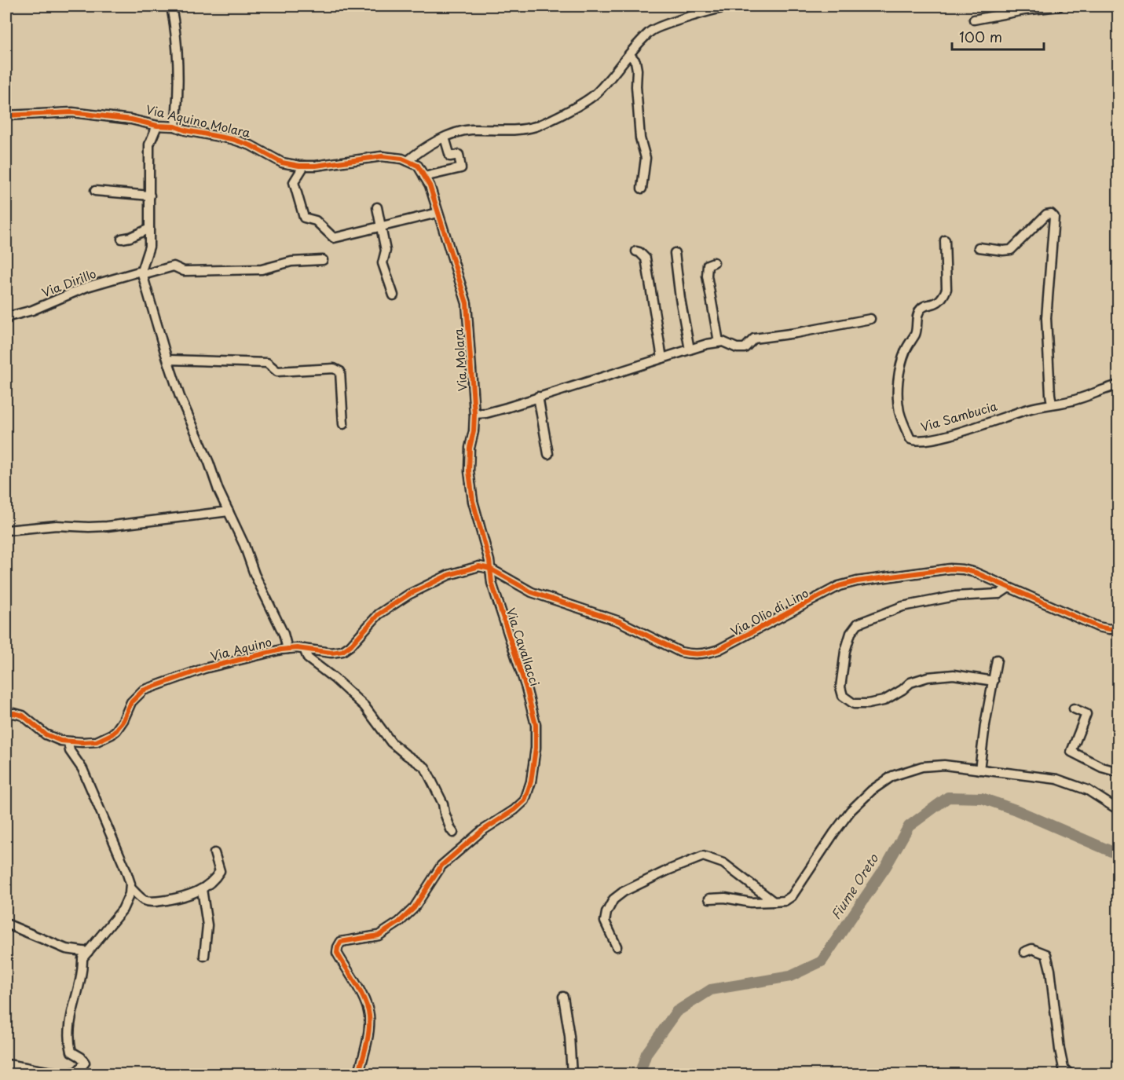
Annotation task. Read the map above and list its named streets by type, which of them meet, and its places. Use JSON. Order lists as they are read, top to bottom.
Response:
{
  "streets": {
    "street": [
      "Via Aquino Molara",
      "Via Dirillo",
      "Via Molara",
      "Via Sambucia",
      "Via Olio di Lino",
      "Via Cavallacci",
      "Via Aquino"
    ]
  },
  "crossings": [
    ["Via Aquino Molara", "Via Molara"],
    ["Via Molara", "Via Olio di Lino"],
    ["Via Molara", "Via Cavallacci"],
    ["Via Molara", "Via Aquino"],
    ["Via Olio di Lino", "Via Cavallacci"],
    ["Via Olio di Lino", "Via Aquino"],
    ["Via Cavallacci", "Via Aquino"]
  ],
  "water": ["Fiume Oreto"],
  "scale_bar": "100 m"
}
